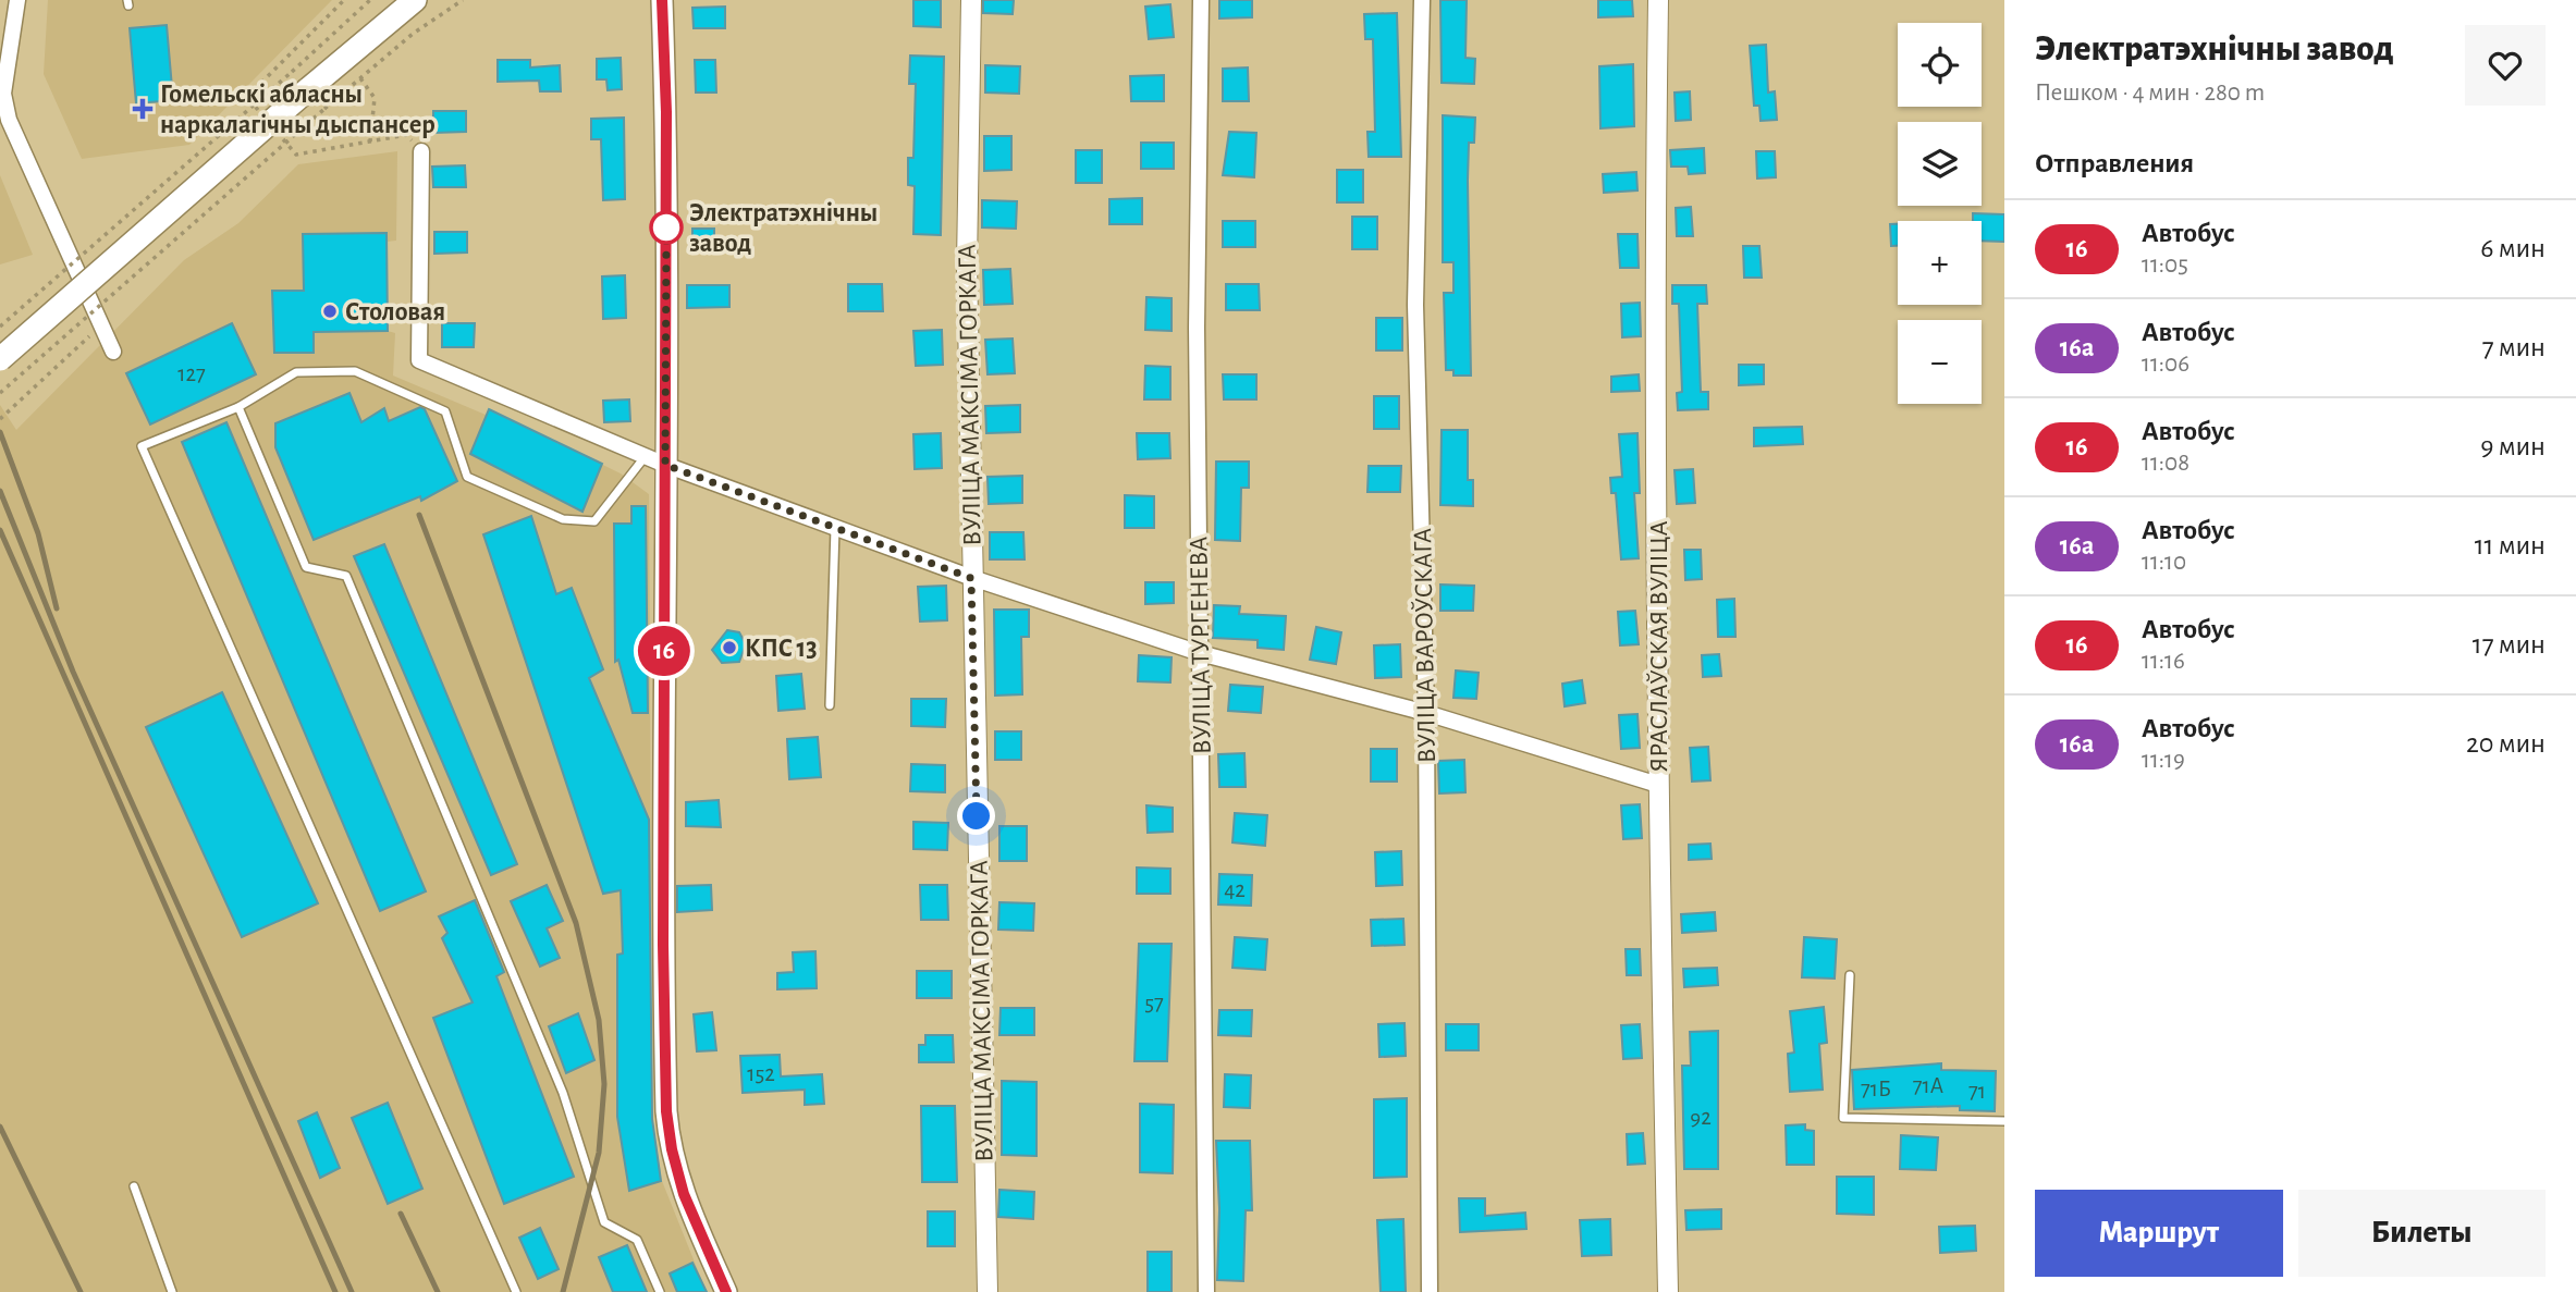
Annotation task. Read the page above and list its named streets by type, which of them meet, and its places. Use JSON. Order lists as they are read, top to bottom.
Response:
{
  "streets": {
    "street": [
      "ВУЛІЦА МАКСІМА ГОРКАГА",
      "ВУЛІЦА ТУРГЕНЕВА",
      "ВУЛІЦА ВАРОЎСКАГА",
      "ЯРАСЛАЎСКАЯ ВУЛІЦА"
    ]
  },
  "places": {
    "health": ["Гомельскі абласны наркалагічны дыспансер"],
    "other": ["Электратэхнічны завод", "Столовая", "КПС 13"]
  },
  "lines": ["bus line 16"],
  "house_numbers": [
    "127",
    "42",
    "57",
    "152",
    "71А",
    "71Б",
    "71",
    "92"
  ],
  "page": {
    "on_map": "16",
    "heading": [
      ["Электратэхнічны завод", "Пешком · 4 мин · 280 m"],
      "Отправления"
    ],
    "map_buttons": ["+", "−"],
    "list": [
      {
        "mark": "16",
        "name": "Автобус",
        "note": "11:05",
        "value": "6 мин"
      },
      {
        "mark": "16а",
        "name": "Автобус",
        "note": "11:06",
        "value": "7 мин"
      },
      {
        "mark": "16",
        "name": "Автобус",
        "note": "11:08",
        "value": "9 мин"
      },
      {
        "mark": "16а",
        "name": "Автобус",
        "note": "11:10",
        "value": "11 мин"
      },
      {
        "mark": "16",
        "name": "Автобус",
        "note": "11:16",
        "value": "17 мин"
      },
      {
        "mark": "16а",
        "name": "Автобус",
        "note": "11:19",
        "value": "20 мин"
      }
    ],
    "buttons": ["Маршрут", "Билеты"]
  }
}
